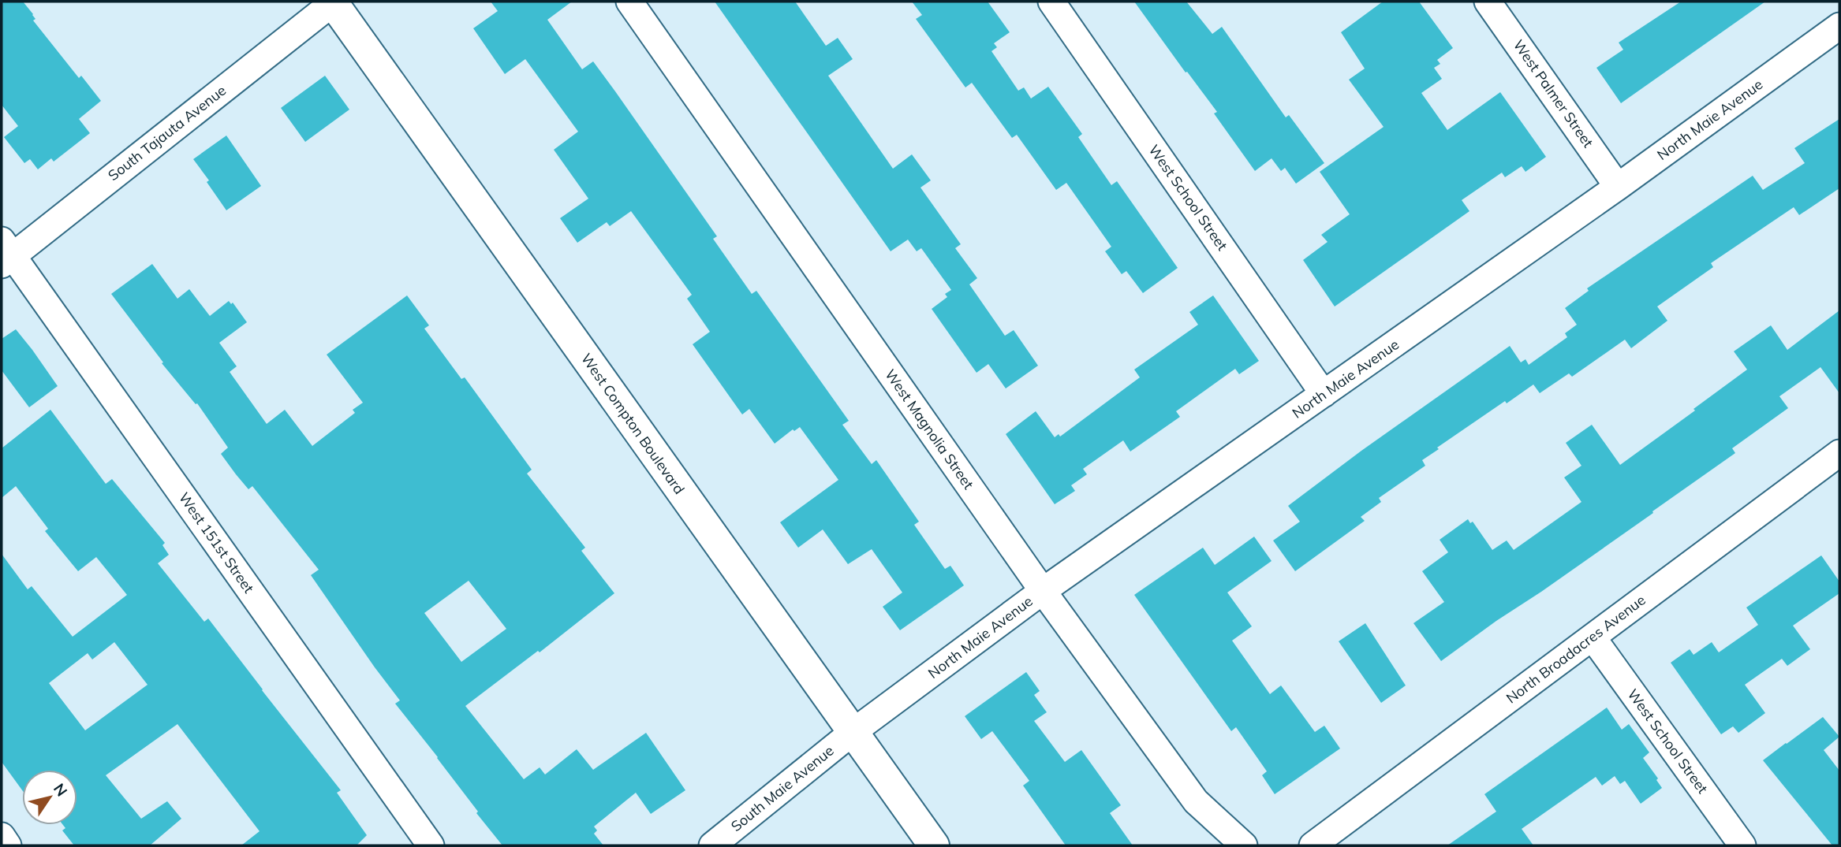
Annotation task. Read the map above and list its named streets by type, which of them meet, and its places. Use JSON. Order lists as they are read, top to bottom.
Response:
{
  "streets": {
    "main road": ["West Compton Boulevard"],
    "street": [
      "West Palmer Street",
      "North Maie Avenue",
      "South Tajauta Avenue",
      "West School Street",
      "West Magnolia Street",
      "West 151st Street",
      "North Broadacres Avenue",
      "South Maie Avenue"
    ]
  },
  "crossings": [
    ["West Palmer Street", "North Maie Avenue"],
    ["North Maie Avenue", "West School Street"],
    ["North Maie Avenue", "West Compton Boulevard"],
    ["North Maie Avenue", "West Magnolia Street"],
    ["North Maie Avenue", "South Maie Avenue"],
    ["South Tajauta Avenue", "West Compton Boulevard"],
    ["South Tajauta Avenue", "West 151st Street"],
    ["West School Street", "North Broadacres Avenue"],
    ["West Compton Boulevard", "South Maie Avenue"]
  ],
  "north": "top right"
}
